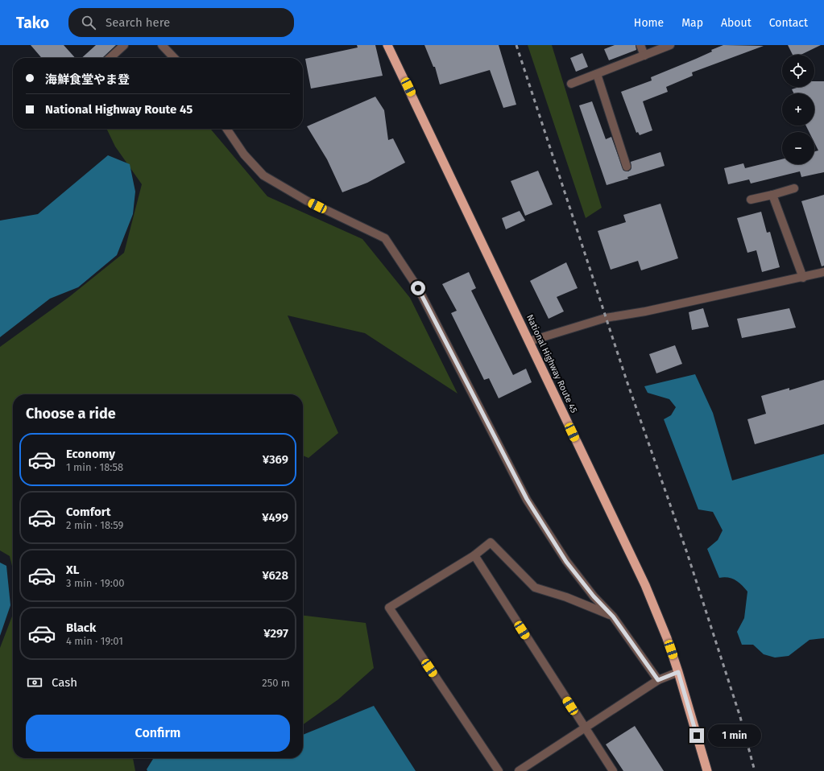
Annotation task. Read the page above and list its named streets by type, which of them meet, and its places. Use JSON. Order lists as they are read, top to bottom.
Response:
{
  "streets": {
    "highway": ["National Highway Route 45"]
  },
  "page": {
    "header": "Tako",
    "search": "Search here",
    "nav": [
      "Home",
      "Map",
      "About",
      "Contact"
    ],
    "map_buttons": ["+", "−"],
    "banner": ["海鮮食堂やま登", "National Highway Route 45"],
    "heading": "Choose a ride",
    "list": [
      {
        "name": "Economy",
        "note": "1 min · 18:58",
        "value": "¥369"
      },
      {
        "name": "Comfort",
        "note": "2 min · 18:59",
        "value": "¥499"
      },
      {
        "name": "XL",
        "note": "3 min · 19:00",
        "value": "¥628"
      },
      {
        "name": "Black",
        "note": "4 min · 19:01",
        "value": "¥297"
      }
    ],
    "pay": ["Cash", "250 m"],
    "buttons": "Confirm",
    "bubble": "1 min"
  }
}
